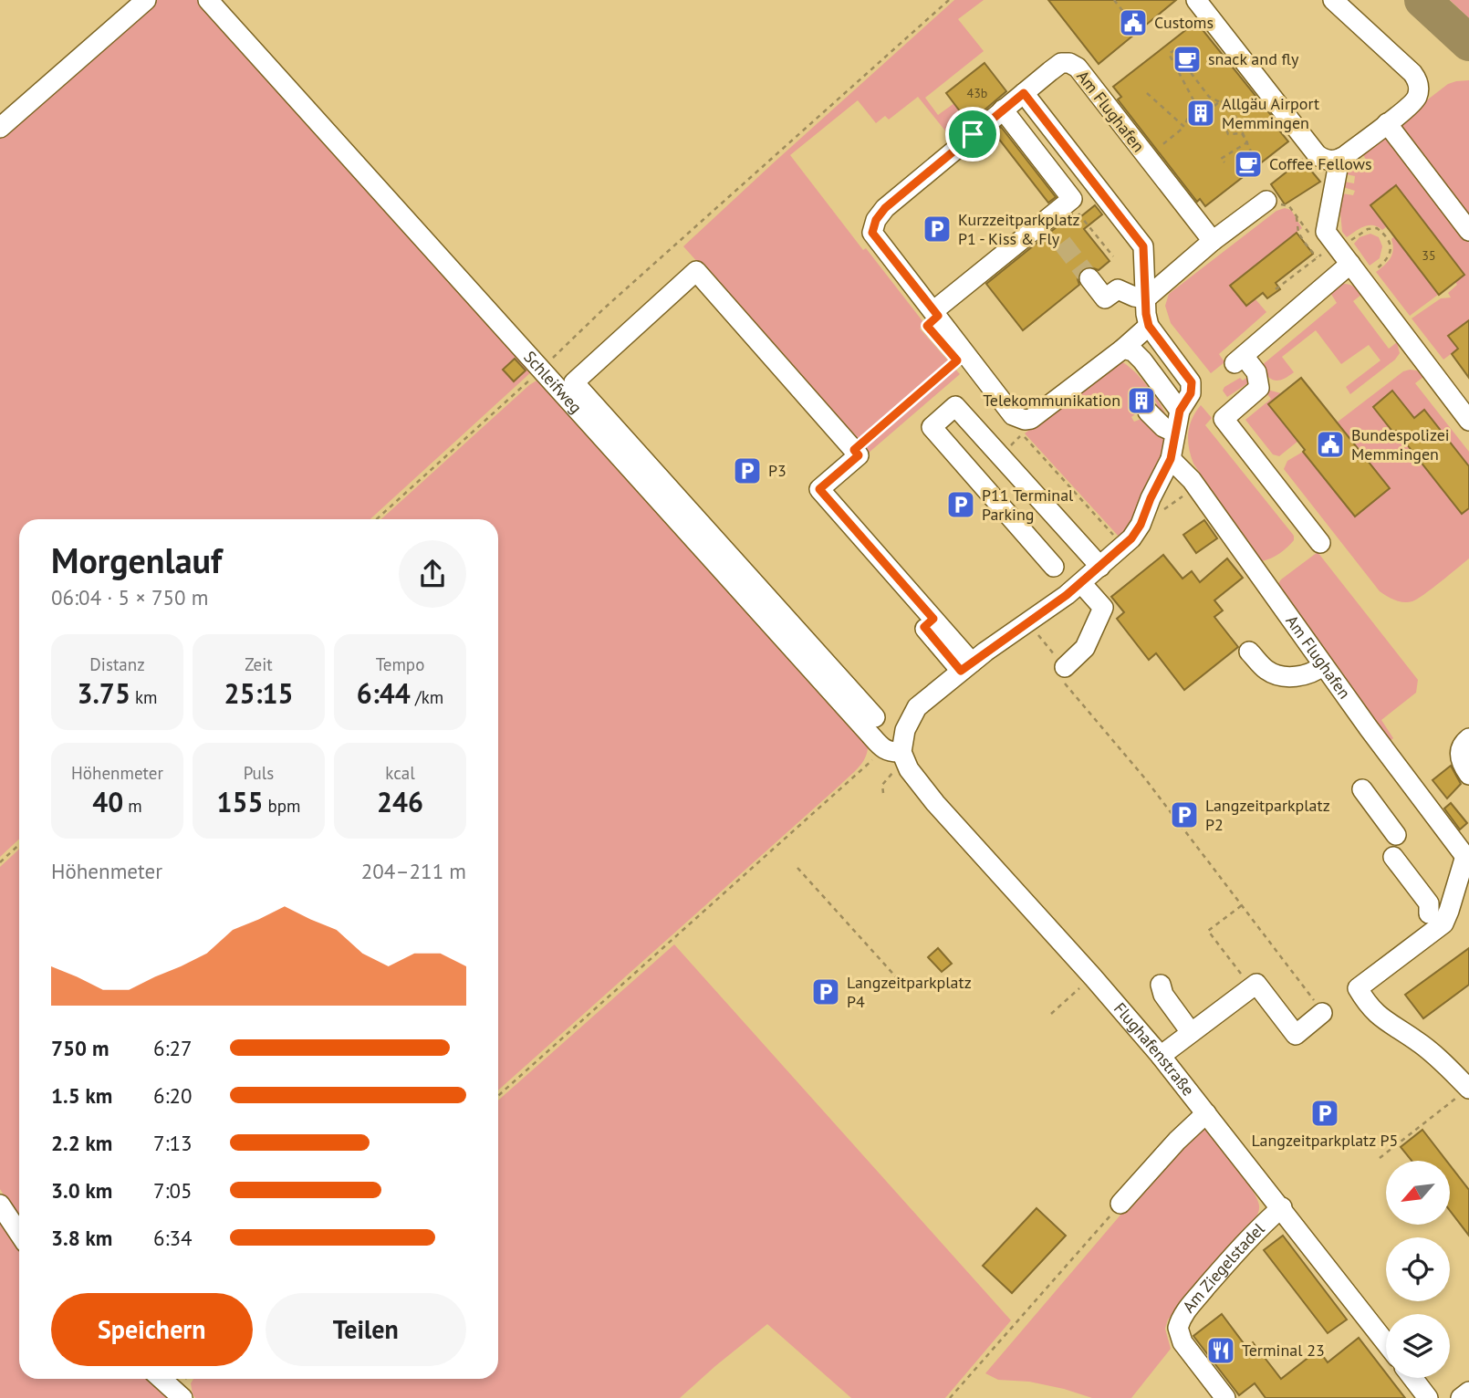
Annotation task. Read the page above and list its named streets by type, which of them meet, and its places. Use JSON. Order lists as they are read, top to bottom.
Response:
{
  "streets": {
    "street": [
      "Am Flughafen",
      "Schleifweg",
      "Flughafenstraße",
      "Am Ziegelstadel"
    ]
  },
  "crossings": [
    ["Schleifweg", "Flughafenstraße"],
    ["Flughafenstraße", "Am Ziegelstadel"]
  ],
  "places": {
    "public building": ["Customs", "Bundespolizei Memmingen"],
    "cafe": ["snack and fly", "Coffee Fellows"],
    "building": ["Allgäu Airport Memmingen", "Telekommunikation"],
    "parking": [
      "Kurzzeitparkplatz P1 - Kiss & Fly",
      "P3",
      "P11 Terminal Parking",
      "Langzeitparkplatz P2",
      "Langzeitparkplatz P4",
      "Langzeitparkplatz P5"
    ],
    "restaurant": ["Terminal 23"]
  },
  "house_numbers": ["43b", "35"],
  "north": "bottom left",
  "page": {
    "heading": ["Morgenlauf", "06:04 · 5 × 750 m"],
    "stats": [
      ["Distanz", "3.75 km"],
      ["Zeit", "25:15"],
      ["Tempo", "6:44 /km"],
      ["Höhenmeter", "40 m"],
      ["Puls", "155 bpm"],
      ["kcal", "246"]
    ],
    "chart": ["Höhenmeter", "204–211 m"],
    "list": [
      {
        "name": "750 m",
        "note": "6:27"
      },
      {
        "name": "1.5 km",
        "note": "6:20"
      },
      {
        "name": "2.2 km",
        "note": "7:13"
      },
      {
        "name": "3.0 km",
        "note": "7:05"
      },
      {
        "name": "3.8 km",
        "note": "6:34"
      }
    ],
    "buttons": ["Speichern", "Teilen"]
  }
}
